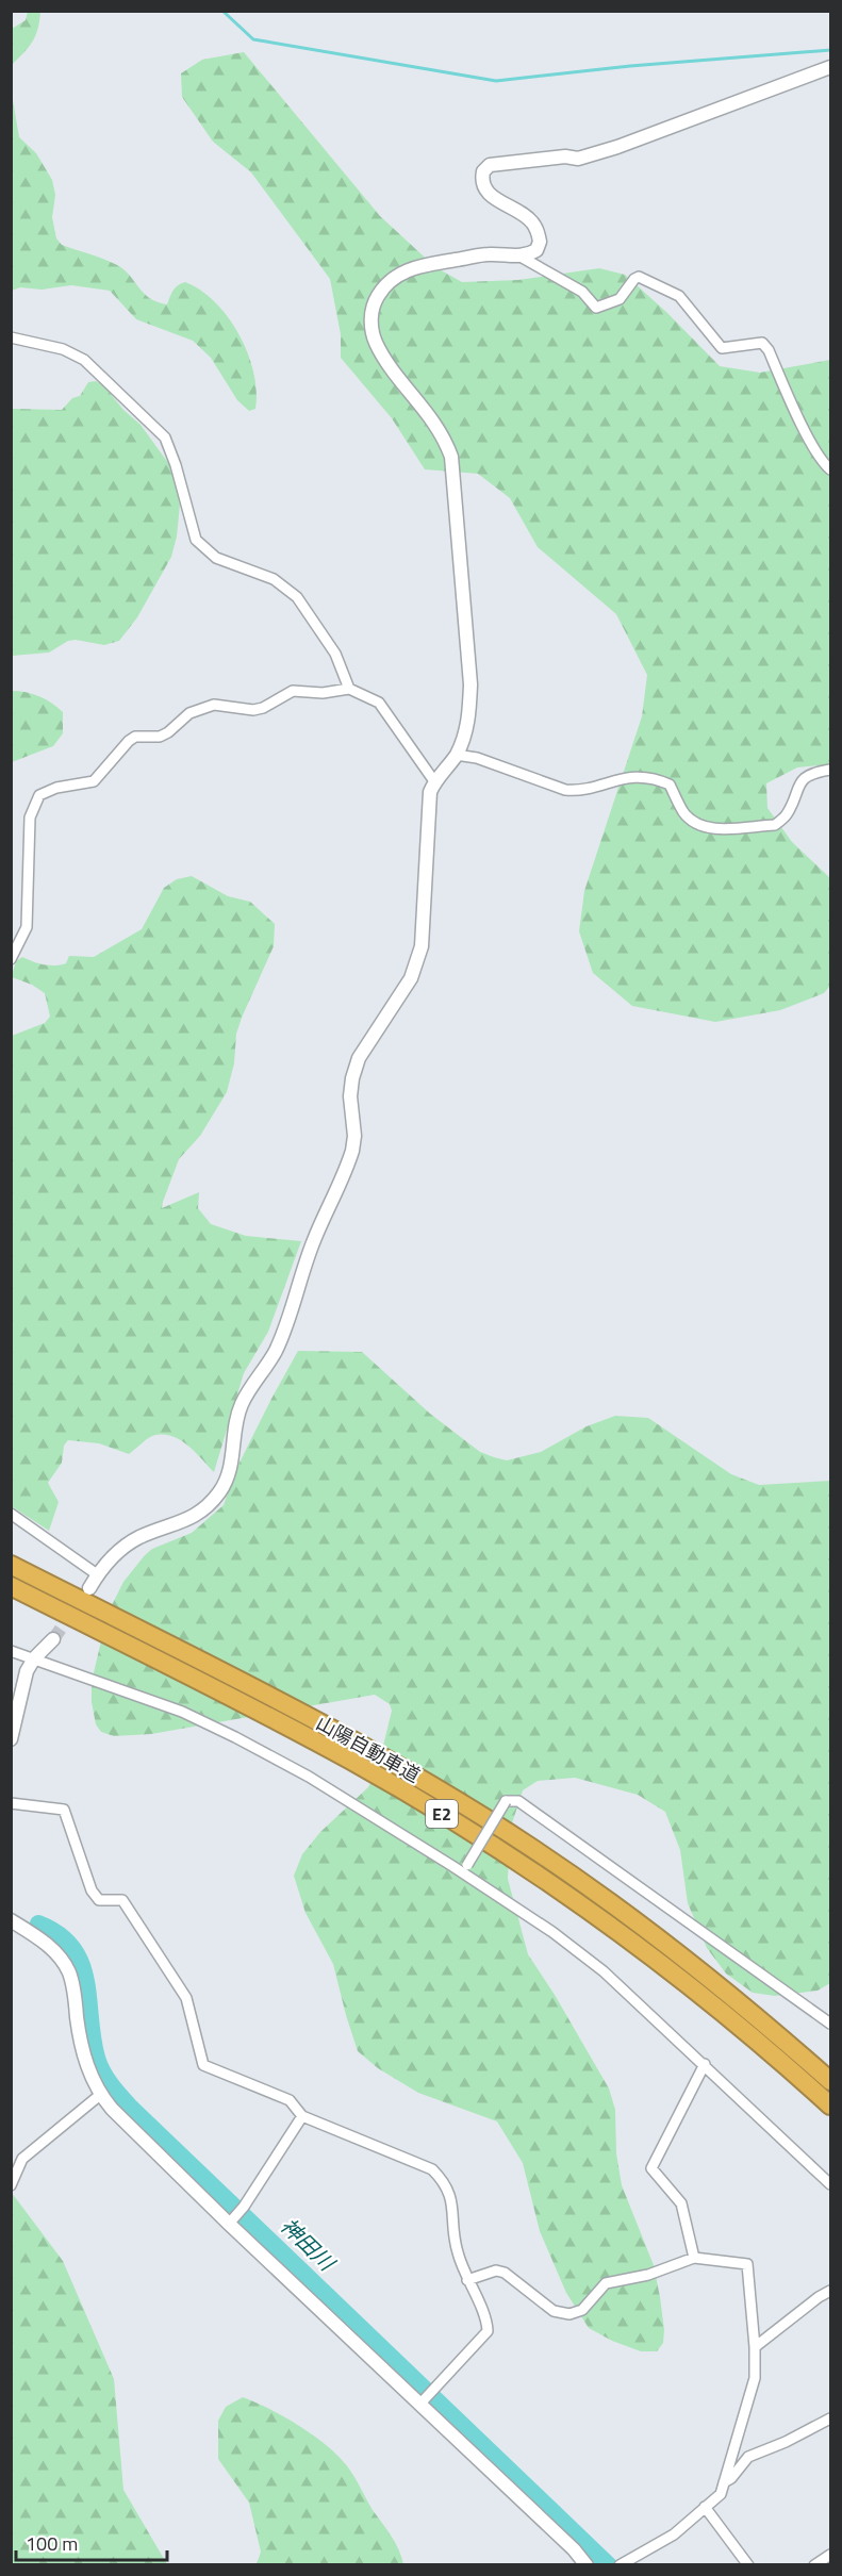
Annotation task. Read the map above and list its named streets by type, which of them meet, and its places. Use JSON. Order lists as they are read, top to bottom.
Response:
{
  "streets": {
    "highway": ["山陽自動車道", "E2"]
  },
  "water": ["神田川"],
  "scale_bar": "100 m"
}
